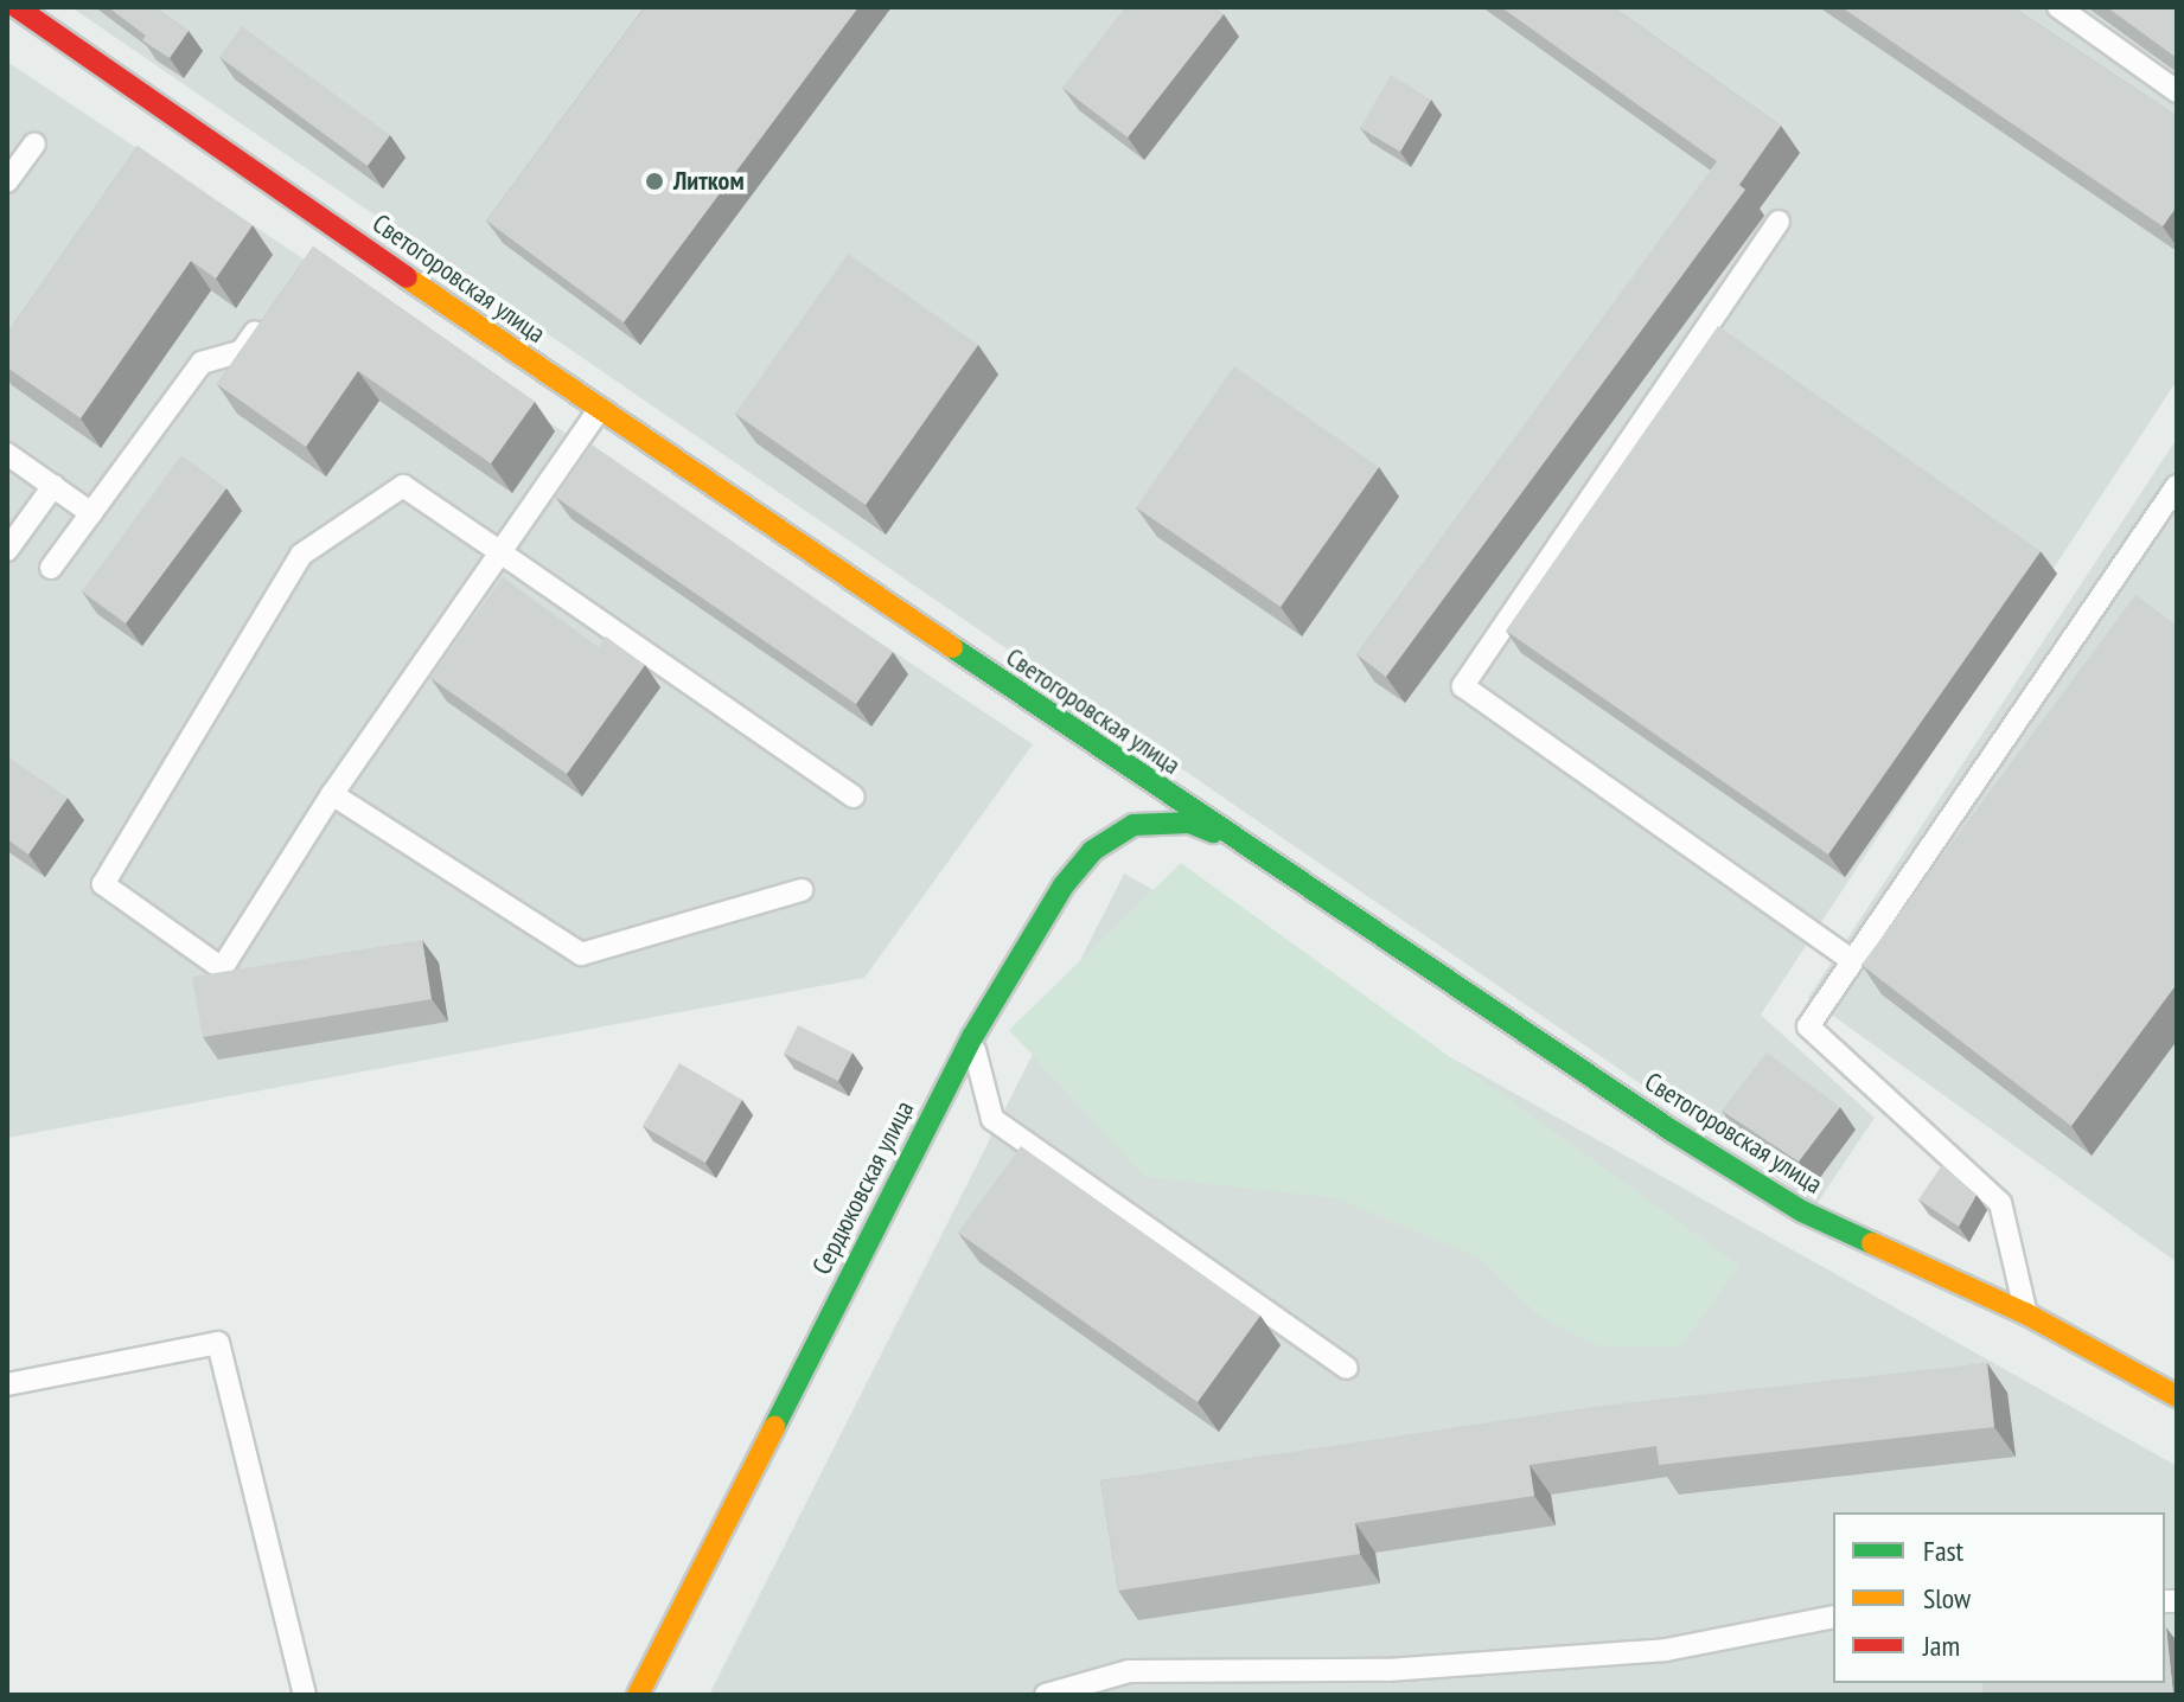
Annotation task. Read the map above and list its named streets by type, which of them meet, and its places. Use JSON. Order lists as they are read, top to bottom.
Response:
{
  "streets": {
    "street": ["Светогоровская улица", "Сердюковская улица"]
  },
  "crossings": [
    ["Светогоровская улица", "Сердюковская улица"]
  ],
  "places": ["Литком"],
  "legend": ["Fast", "Slow", "Jam"]
}
